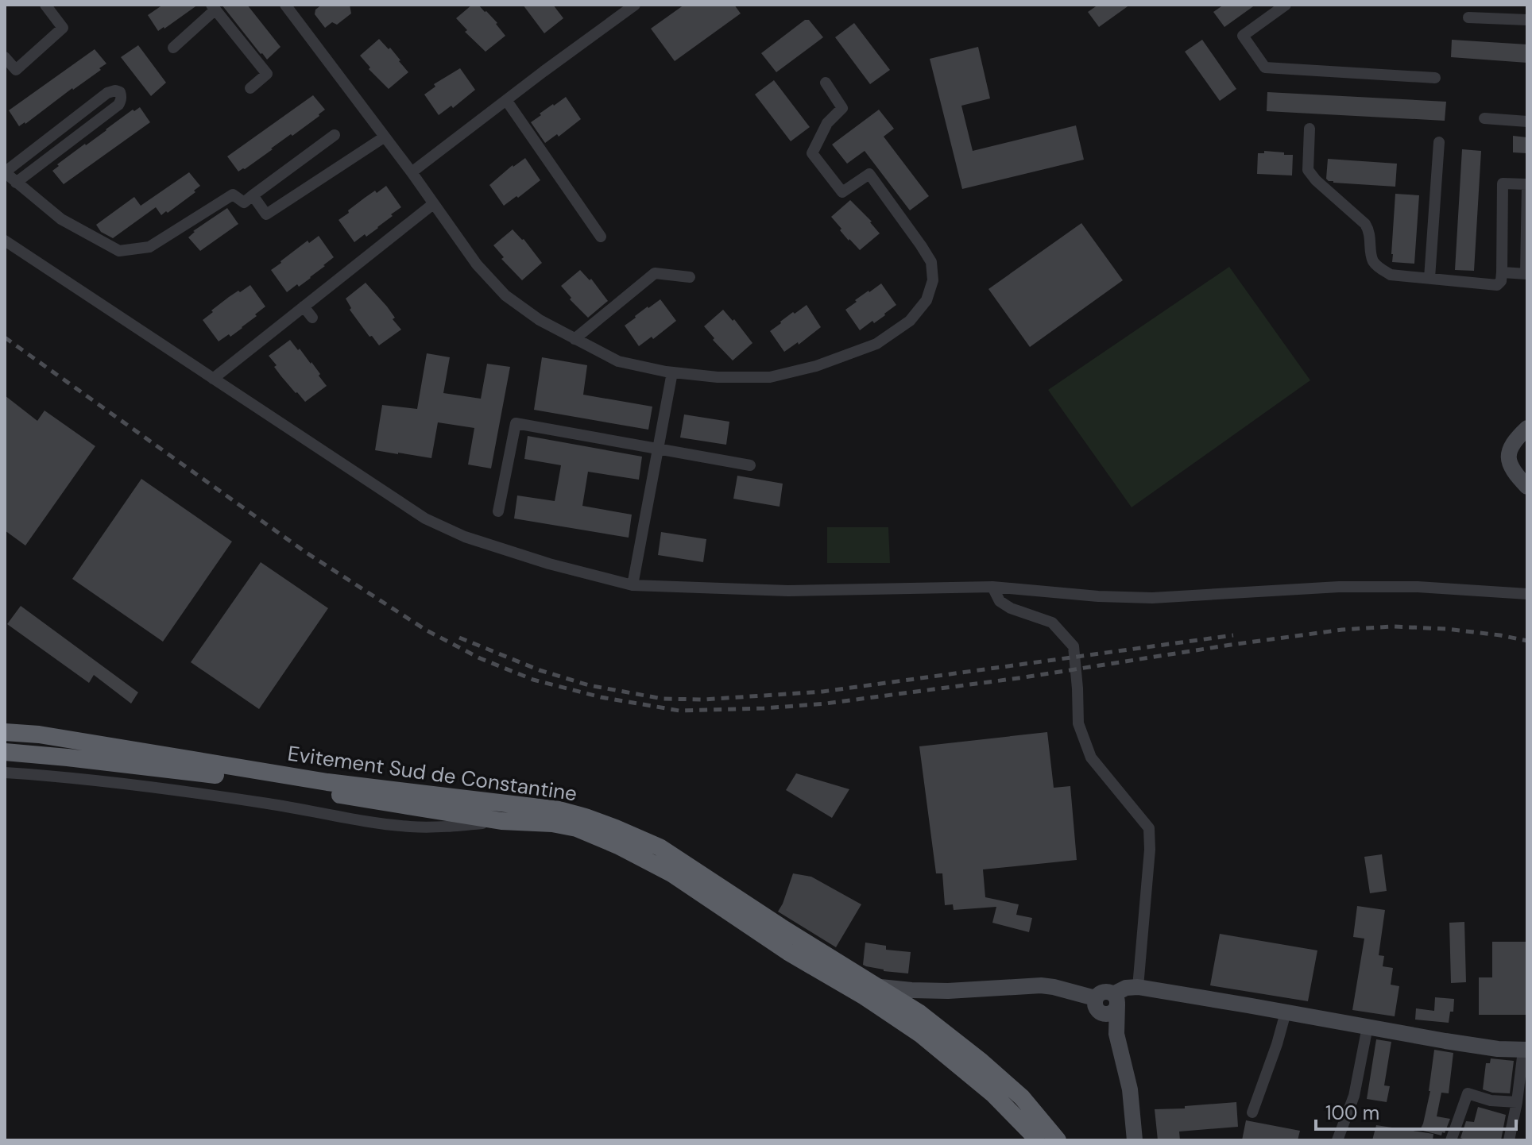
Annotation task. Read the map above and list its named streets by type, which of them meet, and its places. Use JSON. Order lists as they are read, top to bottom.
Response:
{
  "streets": {
    "highway": ["Evitement Sud de Constantine"]
  },
  "scale_bar": "100 m"
}
